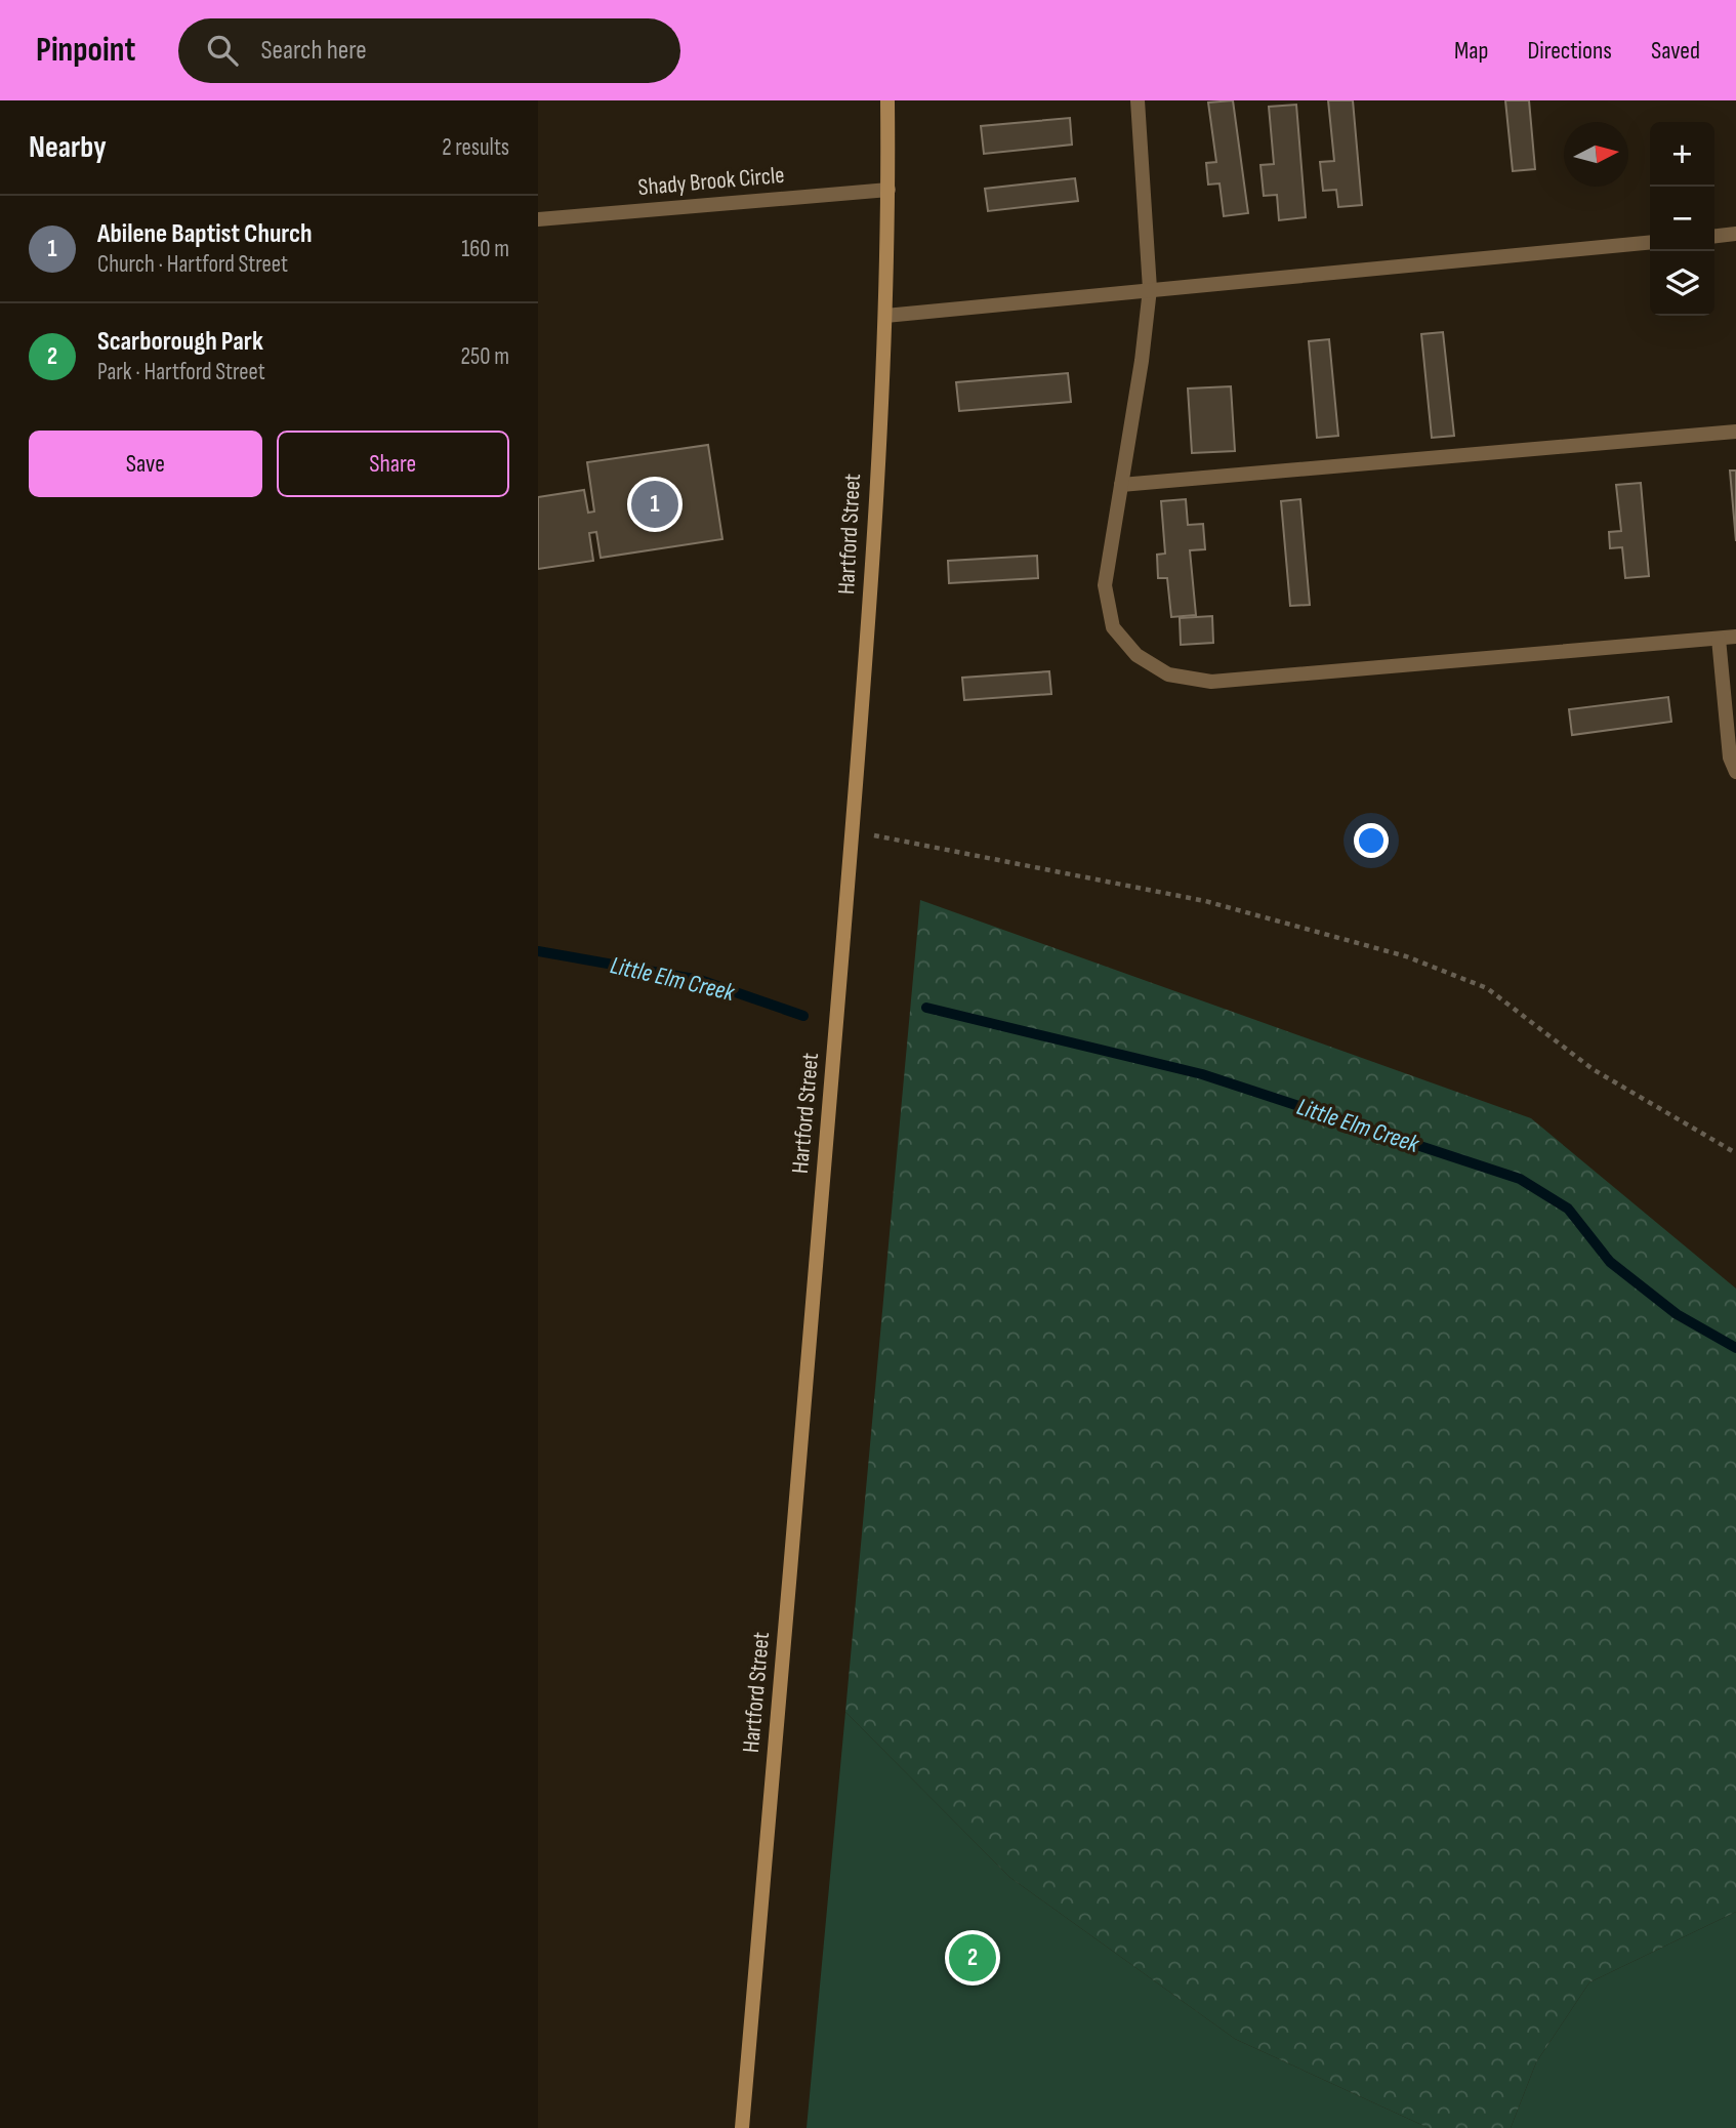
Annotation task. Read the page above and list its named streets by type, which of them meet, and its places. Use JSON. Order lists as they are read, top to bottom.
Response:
{
  "streets": {
    "street": ["Shady Brook Circle", "Hartford Street"]
  },
  "crossings": [
    ["Shady Brook Circle", "Hartford Street"]
  ],
  "water": ["Little Elm Creek"],
  "north": "right",
  "page": {
    "header": "Pinpoint",
    "search": "Search here",
    "nav": ["Map", "Directions", "Saved"],
    "heading": ["Nearby", "2 results"],
    "map_buttons": ["+", "−"],
    "list": [
      {
        "mark": "1",
        "name": "Abilene Baptist Church",
        "note": "Church · Hartford Street",
        "value": "160 m"
      },
      {
        "mark": "2",
        "name": "Scarborough Park",
        "note": "Park · Hartford Street",
        "value": "250 m"
      }
    ],
    "buttons": ["Save", "Share"],
    "pins": ["1", "2"]
  }
}
